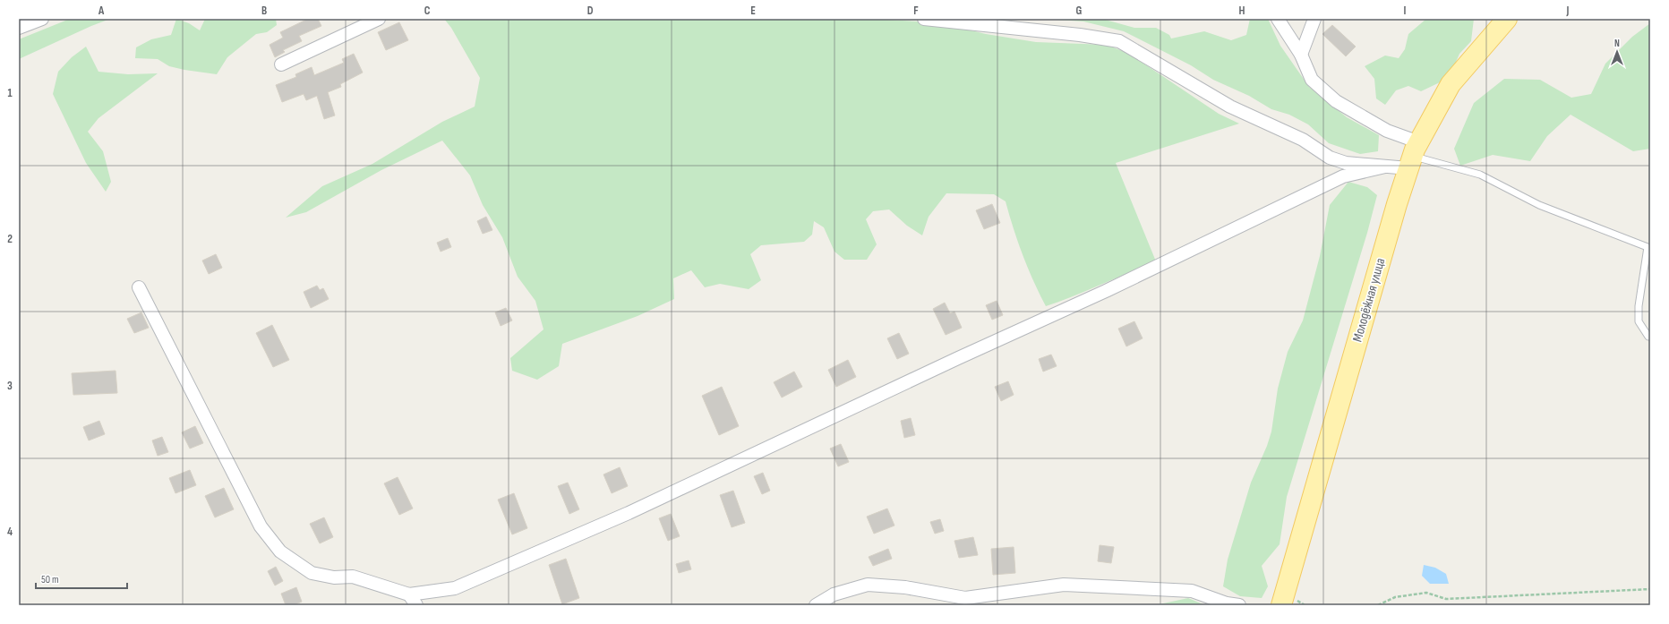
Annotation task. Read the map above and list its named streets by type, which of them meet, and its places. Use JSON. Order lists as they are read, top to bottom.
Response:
{
  "streets": {
    "main road": ["Молодёжная улица"]
  },
  "scale_bar": "50 m",
  "north": "top",
  "grid": {
    "columns": [
      "A",
      "B",
      "C",
      "D",
      "E",
      "F",
      "G",
      "H",
      "I",
      "J"
    ],
    "rows": [
      "1",
      "2",
      "3",
      "4"
    ]
  }
}
